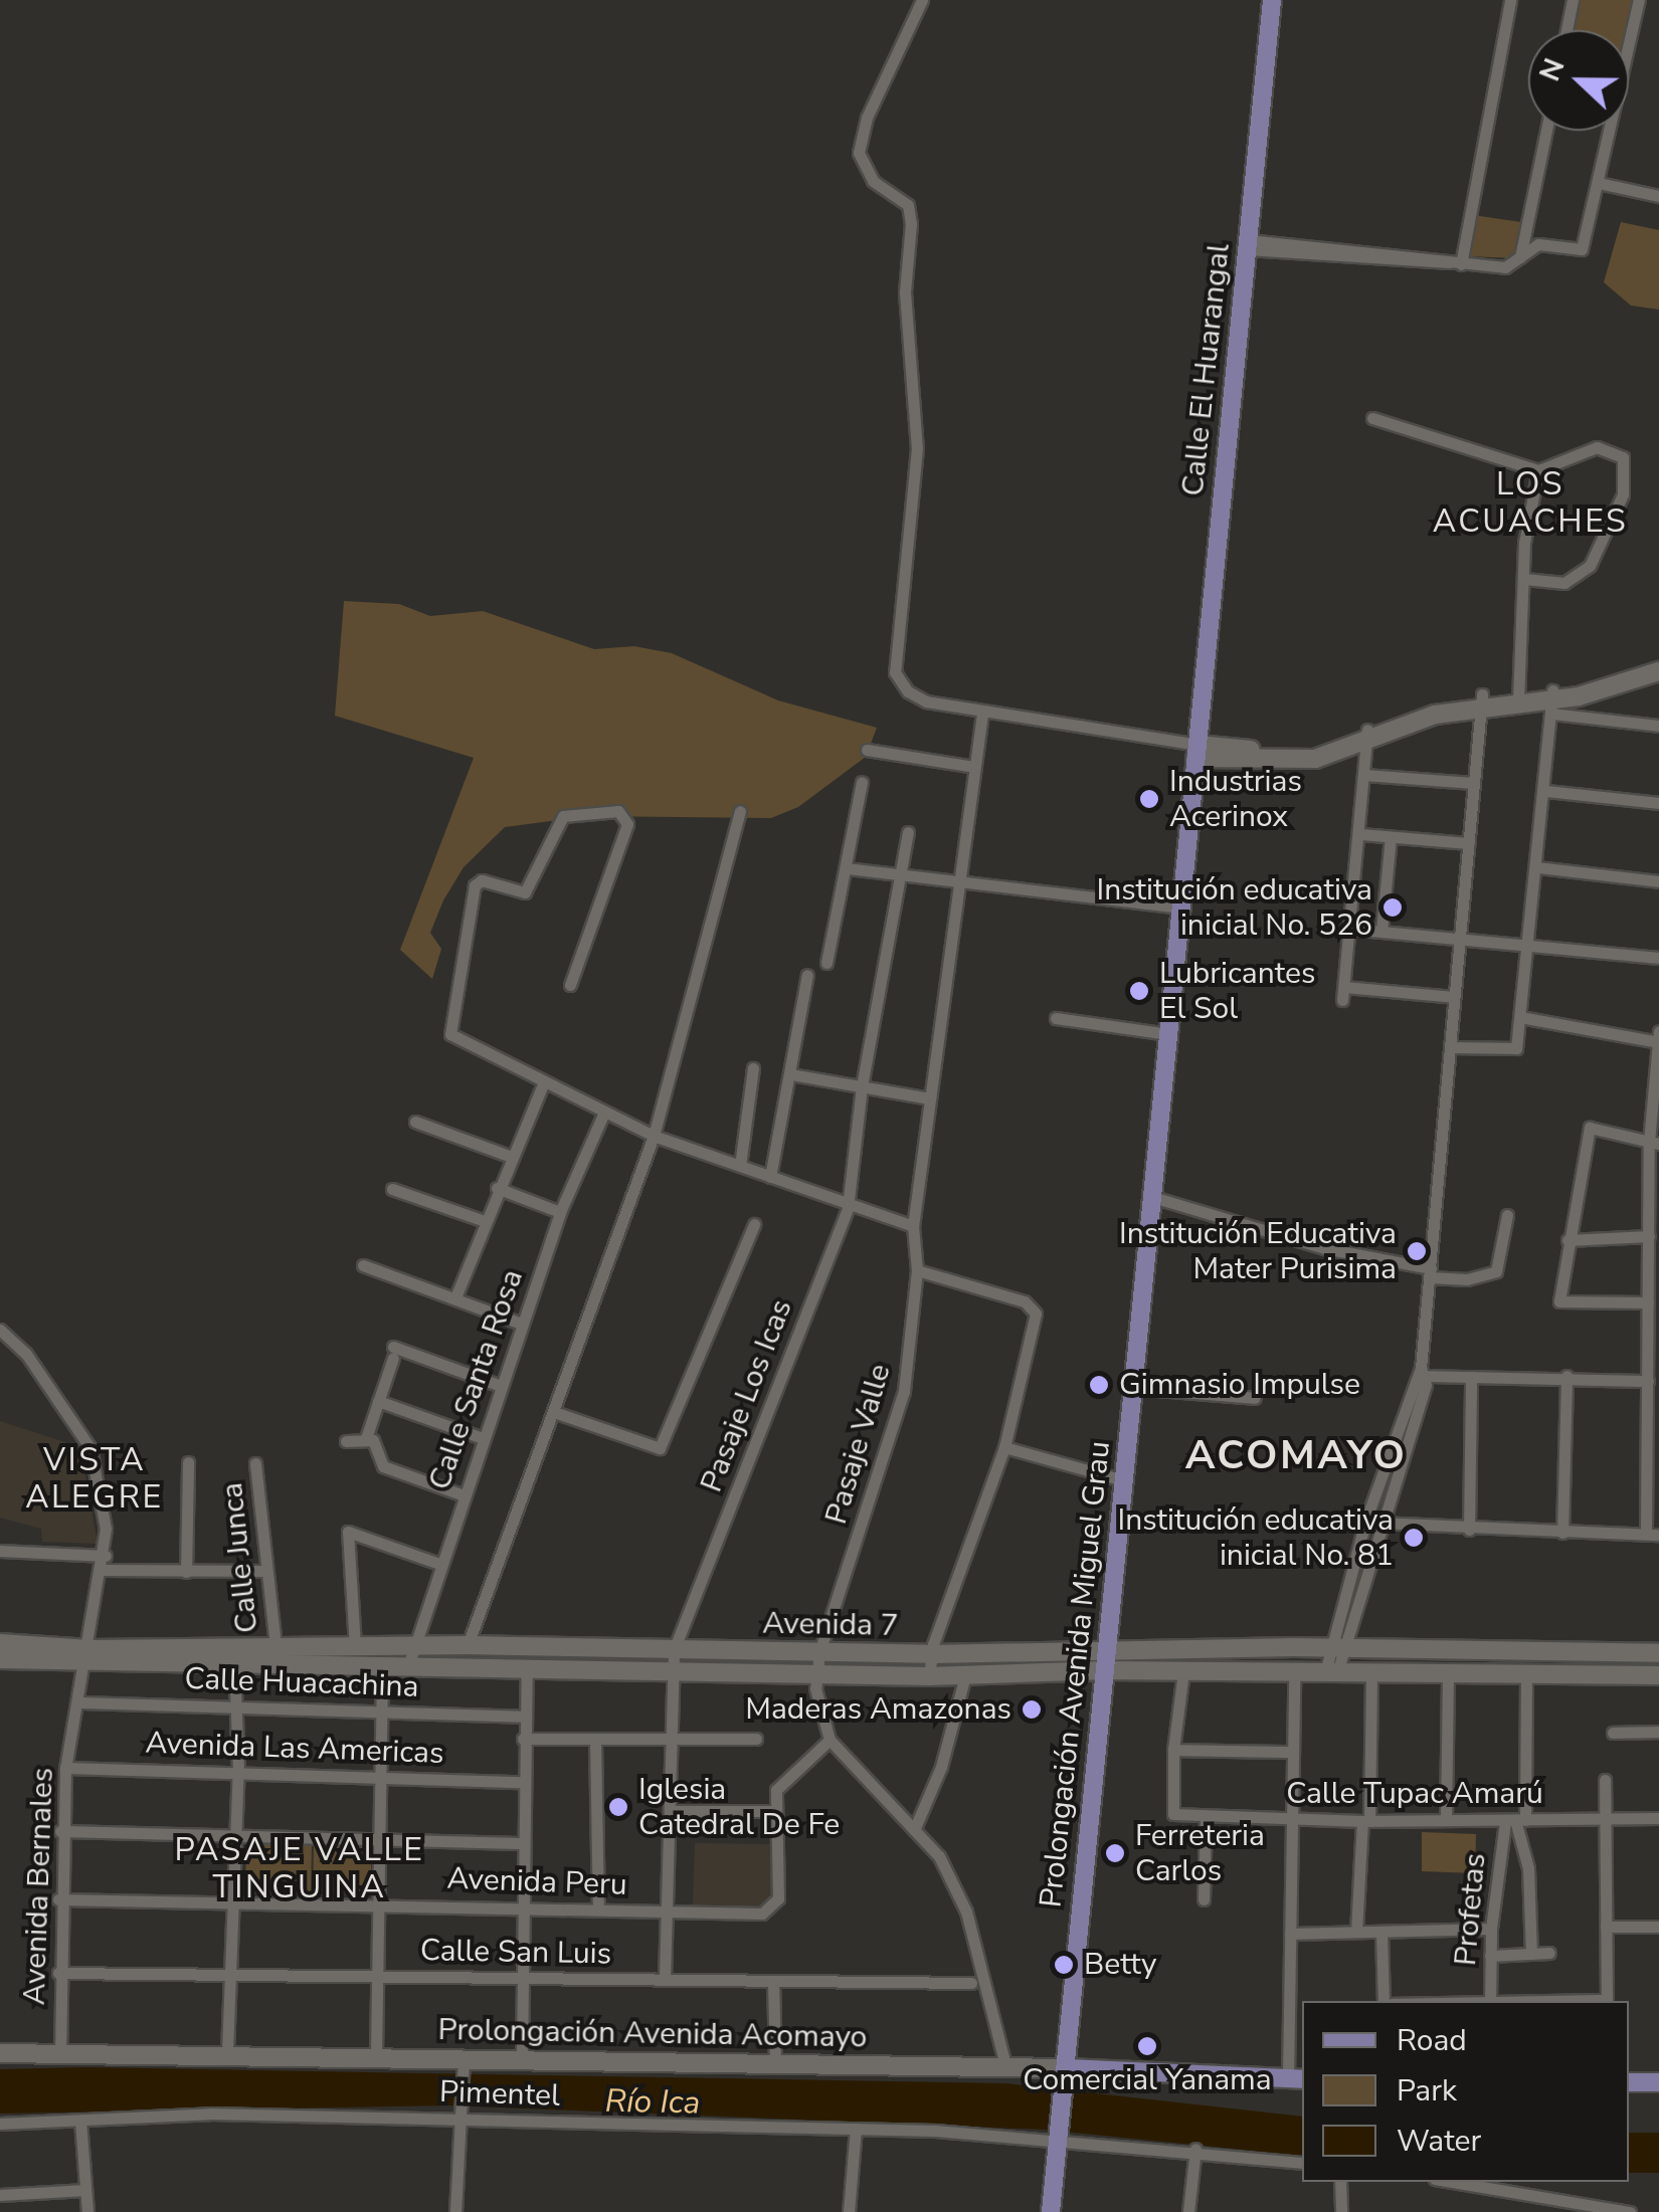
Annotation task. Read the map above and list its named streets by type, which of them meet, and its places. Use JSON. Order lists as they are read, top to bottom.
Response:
{
  "streets": {
    "main road": ["Calle El Huarangal", "Prolongación Avenida Miguel Grau", "Prolongación Avenida Acomayo"],
    "street": [
      "Calle Santa Rosa",
      "Pasaje Los Icas",
      "Pasaje Valle",
      "Calle Junca",
      "Avenida 7",
      "Calle Huacachina",
      "Avenida Las Americas",
      "Calle Tupac Amarú",
      "Avenida Peru",
      "Avenida Bernales",
      "Profetas",
      "Calle San Luis",
      "Pimentel"
    ]
  },
  "crossings": [
    ["Calle El Huarangal", "Prolongación Avenida Miguel Grau"],
    ["Calle Santa Rosa", "Avenida 7"],
    ["Pasaje Los Icas", "Avenida 7"],
    ["Pasaje Los Icas", "Avenida Peru"],
    ["Pasaje Los Icas", "Calle San Luis"],
    ["Pasaje Valle", "Avenida 7"],
    ["Pasaje Valle", "Prolongación Avenida Acomayo"],
    ["Calle Junca", "Avenida 7"],
    ["Avenida 7", "Prolongación Avenida Miguel Grau"],
    ["Avenida 7", "Avenida Bernales"],
    ["Avenida 7", "Profetas"],
    ["Prolongación Avenida Miguel Grau", "Prolongación Avenida Acomayo"],
    ["Prolongación Avenida Miguel Grau", "Pimentel"],
    ["Calle Huacachina", "Avenida Bernales"],
    ["Avenida Las Americas", "Avenida Bernales"],
    ["Calle Tupac Amarú", "Profetas"],
    ["Avenida Peru", "Avenida Bernales"],
    ["Avenida Bernales", "Calle San Luis"],
    ["Avenida Bernales", "Prolongación Avenida Acomayo"]
  ],
  "districts": [
    "LOS ACUACHES",
    "ACOMAYO",
    "VISTA ALEGRE",
    "PASAJE VALLE TINGUINA"
  ],
  "water": ["Río Ica"],
  "places": [
    "Industrias Acerinox",
    "Institución educativa inicial No. 526",
    "Lubricantes El Sol",
    "Institución Educativa Mater Purisima",
    "Gimnasio Impulse",
    "Institución educativa inicial No. 81",
    "Maderas Amazonas",
    "Iglesia Catedral De Fe",
    "Ferreteria Carlos",
    "Betty",
    "Comercial Yanama"
  ],
  "legend": ["Road", "Park", "Water"],
  "north": "left"
}
